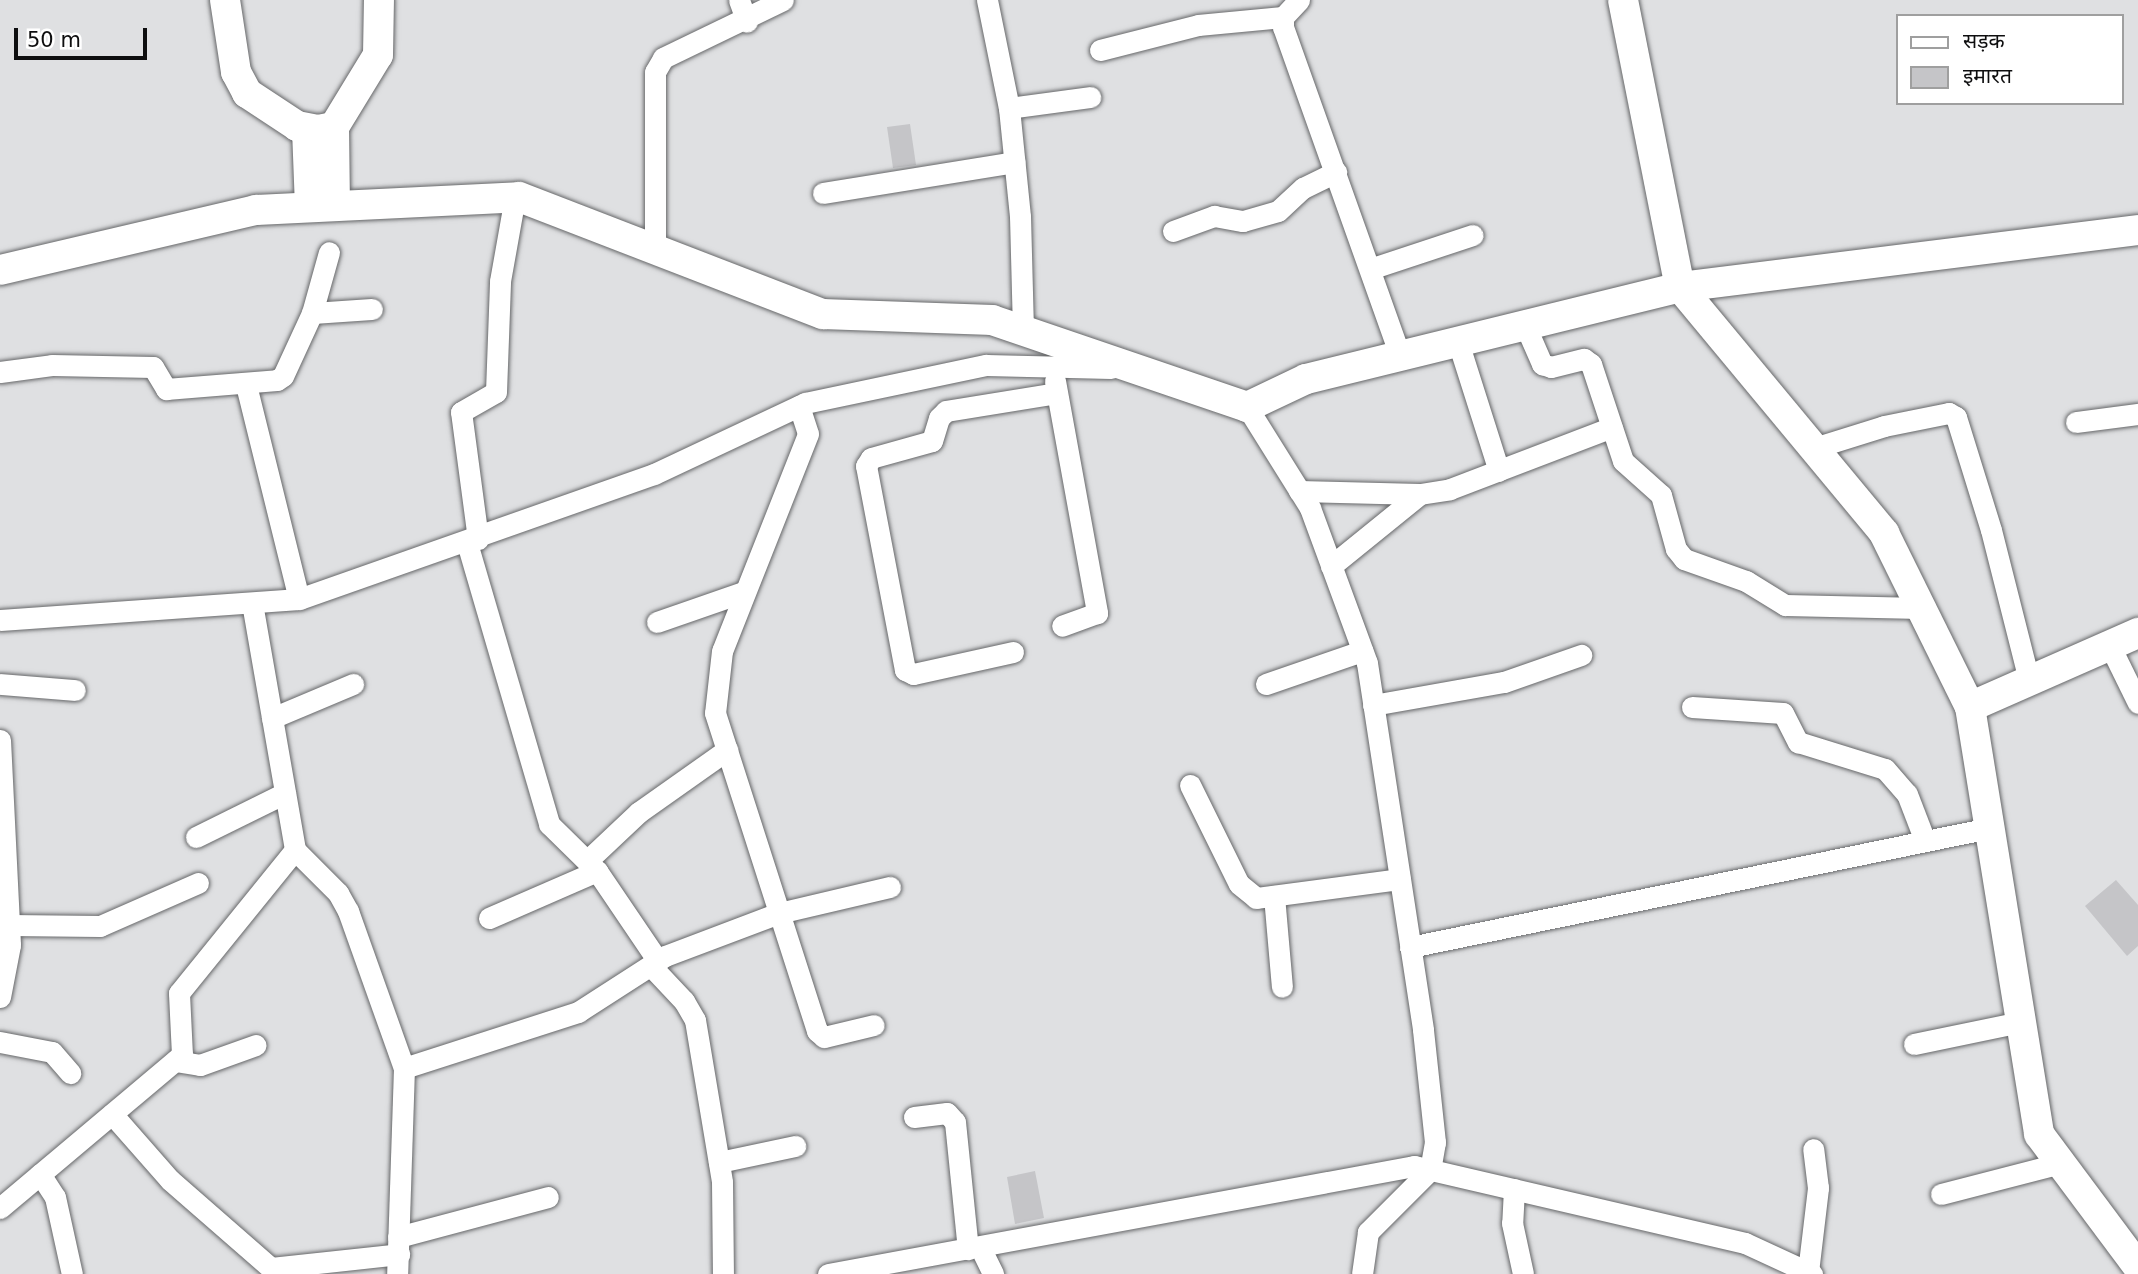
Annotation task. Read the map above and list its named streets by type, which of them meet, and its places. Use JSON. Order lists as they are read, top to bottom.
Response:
{
  "legend": ["सड़क", "इमारत"],
  "scale_bar": "50 m"
}
